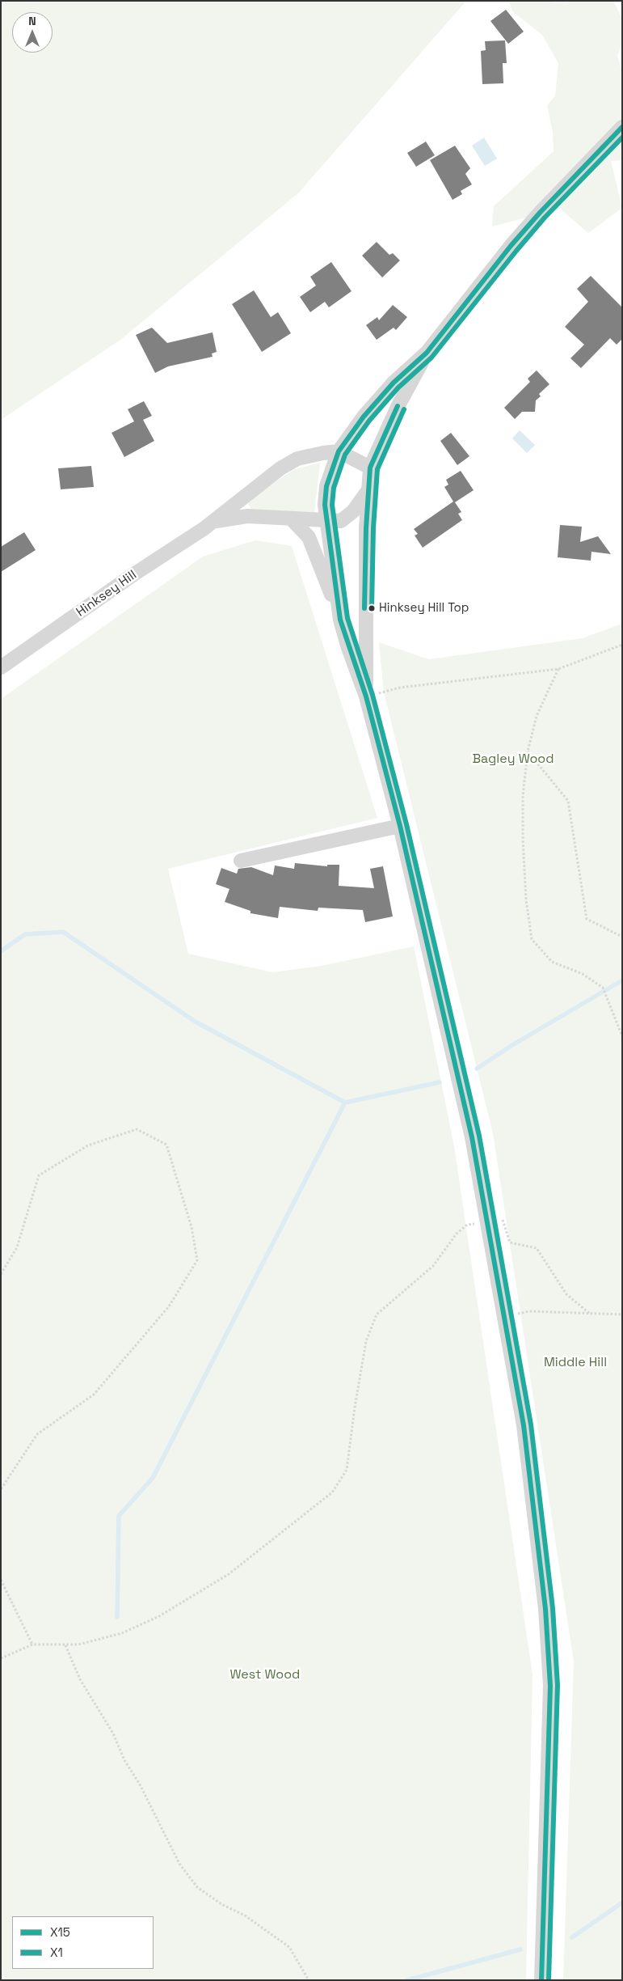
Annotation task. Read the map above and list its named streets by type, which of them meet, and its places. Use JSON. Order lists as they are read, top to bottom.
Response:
{
  "streets": {
    "street": ["Hinksey Hill"]
  },
  "parks": ["Bagley Wood", "Middle Hill", "West Wood"],
  "places": ["Hinksey Hill Top"],
  "lines": ["transit line X15", "transit line X1"],
  "legend": ["X15", "X1"],
  "north": "top"
}
